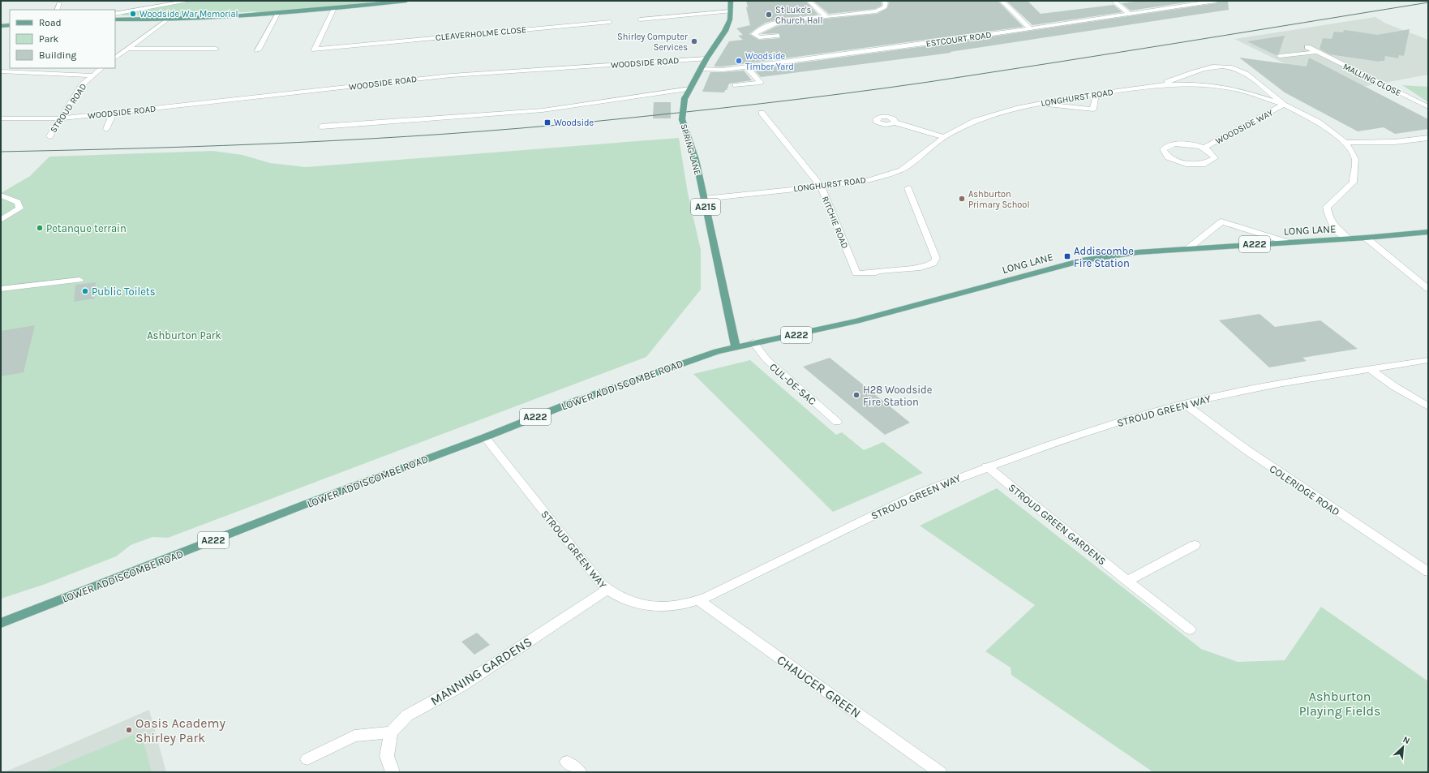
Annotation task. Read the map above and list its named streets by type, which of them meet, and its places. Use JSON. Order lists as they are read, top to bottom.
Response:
{
  "streets": {
    "main road": [
      "SPRING LANE",
      "A215",
      "LONG LANE",
      "A222",
      "LOWER ADDISCOMBE ROAD"
    ],
    "street": [
      "CLEAVERHOLME CLOSE",
      "ESTCOURT ROAD",
      "WOODSIDE ROAD",
      "MALLING CLOSE",
      "LONGHURST ROAD",
      "STROUD ROAD",
      "WOODSIDE WAY",
      "RITCHIE ROAD",
      "CUL-DE-SAC",
      "STROUD GREEN WAY",
      "COLERIDGE ROAD",
      "STROUD GREEN GARDENS",
      "MANNING GARDENS",
      "CHAUCER GREEN"
    ]
  },
  "crossings": [
    ["ESTCOURT ROAD", "SPRING LANE"],
    ["WOODSIDE ROAD", "STROUD ROAD"],
    ["WOODSIDE ROAD", "SPRING LANE"],
    ["LONGHURST ROAD", "WOODSIDE WAY"],
    ["LONGHURST ROAD", "SPRING LANE"],
    ["LONGHURST ROAD", "RITCHIE ROAD"],
    ["LONGHURST ROAD", "LONG LANE"],
    ["SPRING LANE", "LONG LANE"],
    ["SPRING LANE", "LOWER ADDISCOMBE ROAD"],
    ["LONG LANE", "CUL-DE-SAC"],
    ["LONG LANE", "LOWER ADDISCOMBE ROAD"],
    ["LOWER ADDISCOMBE ROAD", "STROUD GREEN WAY"],
    ["STROUD GREEN WAY", "COLERIDGE ROAD"],
    ["STROUD GREEN WAY", "STROUD GREEN GARDENS"],
    ["STROUD GREEN WAY", "MANNING GARDENS"],
    ["STROUD GREEN WAY", "CHAUCER GREEN"]
  ],
  "parks": ["Ashburton Park", "Ashburton Playing Fields"],
  "places": {
    "other": [
      "Woodside War Memorial",
      "St Luke's Church Hall",
      "Shirley Computer Services",
      "Woodside Timber Yard",
      "Ashburton Primary School",
      "Petanque terrain",
      "Public Toilets",
      "H28 Woodside Fire Station",
      "Oasis Academy Shirley Park"
    ],
    "transit": ["Woodside", "Addiscombe Fire Station"]
  },
  "legend": ["Road", "Park", "Building"],
  "north": "top right"
}
